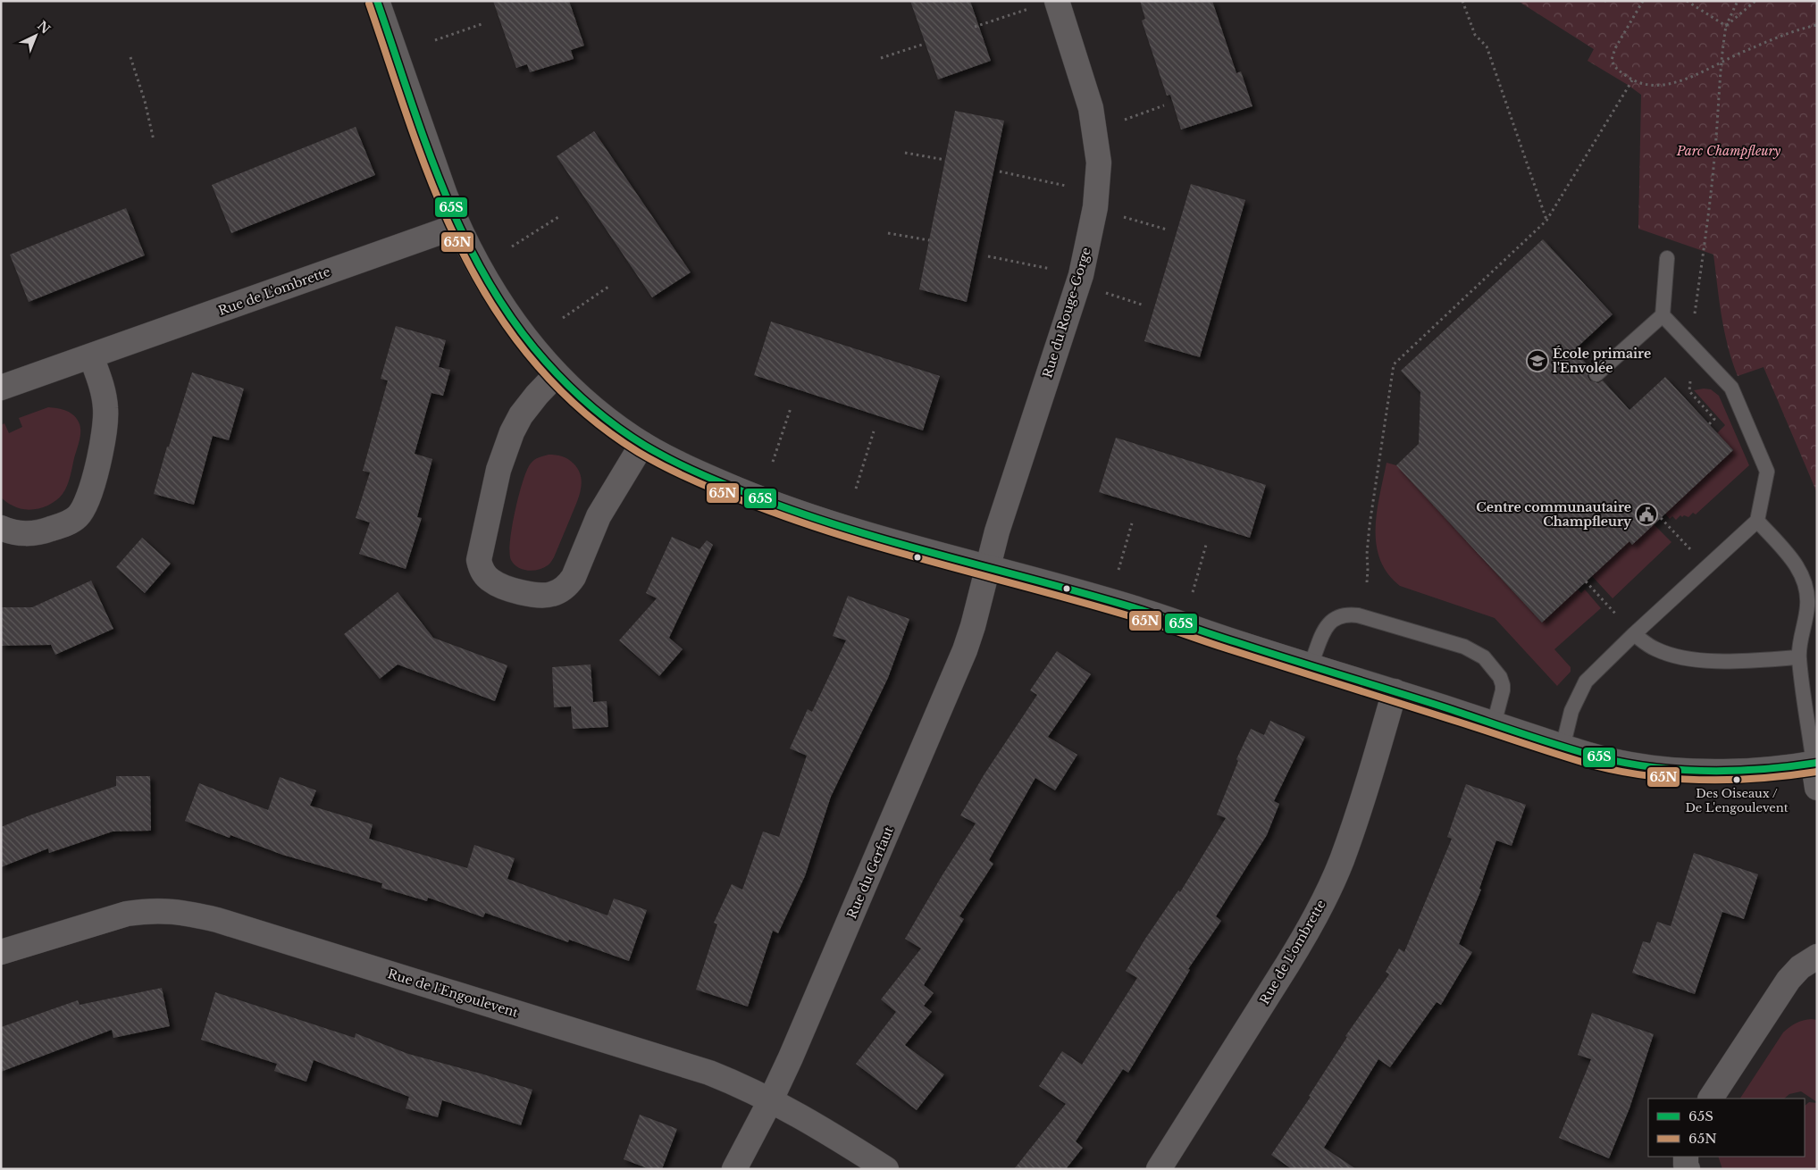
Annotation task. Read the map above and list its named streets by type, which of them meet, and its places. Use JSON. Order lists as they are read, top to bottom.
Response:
{
  "streets": {
    "street": [
      "Rue de L'ombrette",
      "Rue du Rouge-Gorge",
      "Rue du Gerfaut",
      "Rue de l'Engoulevent"
    ]
  },
  "crossings": [
    ["Rue du Rouge-Gorge", "Rue du Gerfaut"],
    ["Rue du Gerfaut", "Rue de l'Engoulevent"]
  ],
  "parks": ["Parc Champfleury"],
  "places": {
    "school or university": ["École primaire l'Envolée"],
    "public building": ["Centre communautaire Champfleury"],
    "other": ["Des Oiseaux / De L'engoulevent"]
  },
  "lines": ["transit line 65S", "transit line 65N"],
  "legend": ["65S", "65N"],
  "north": "top right"
}
